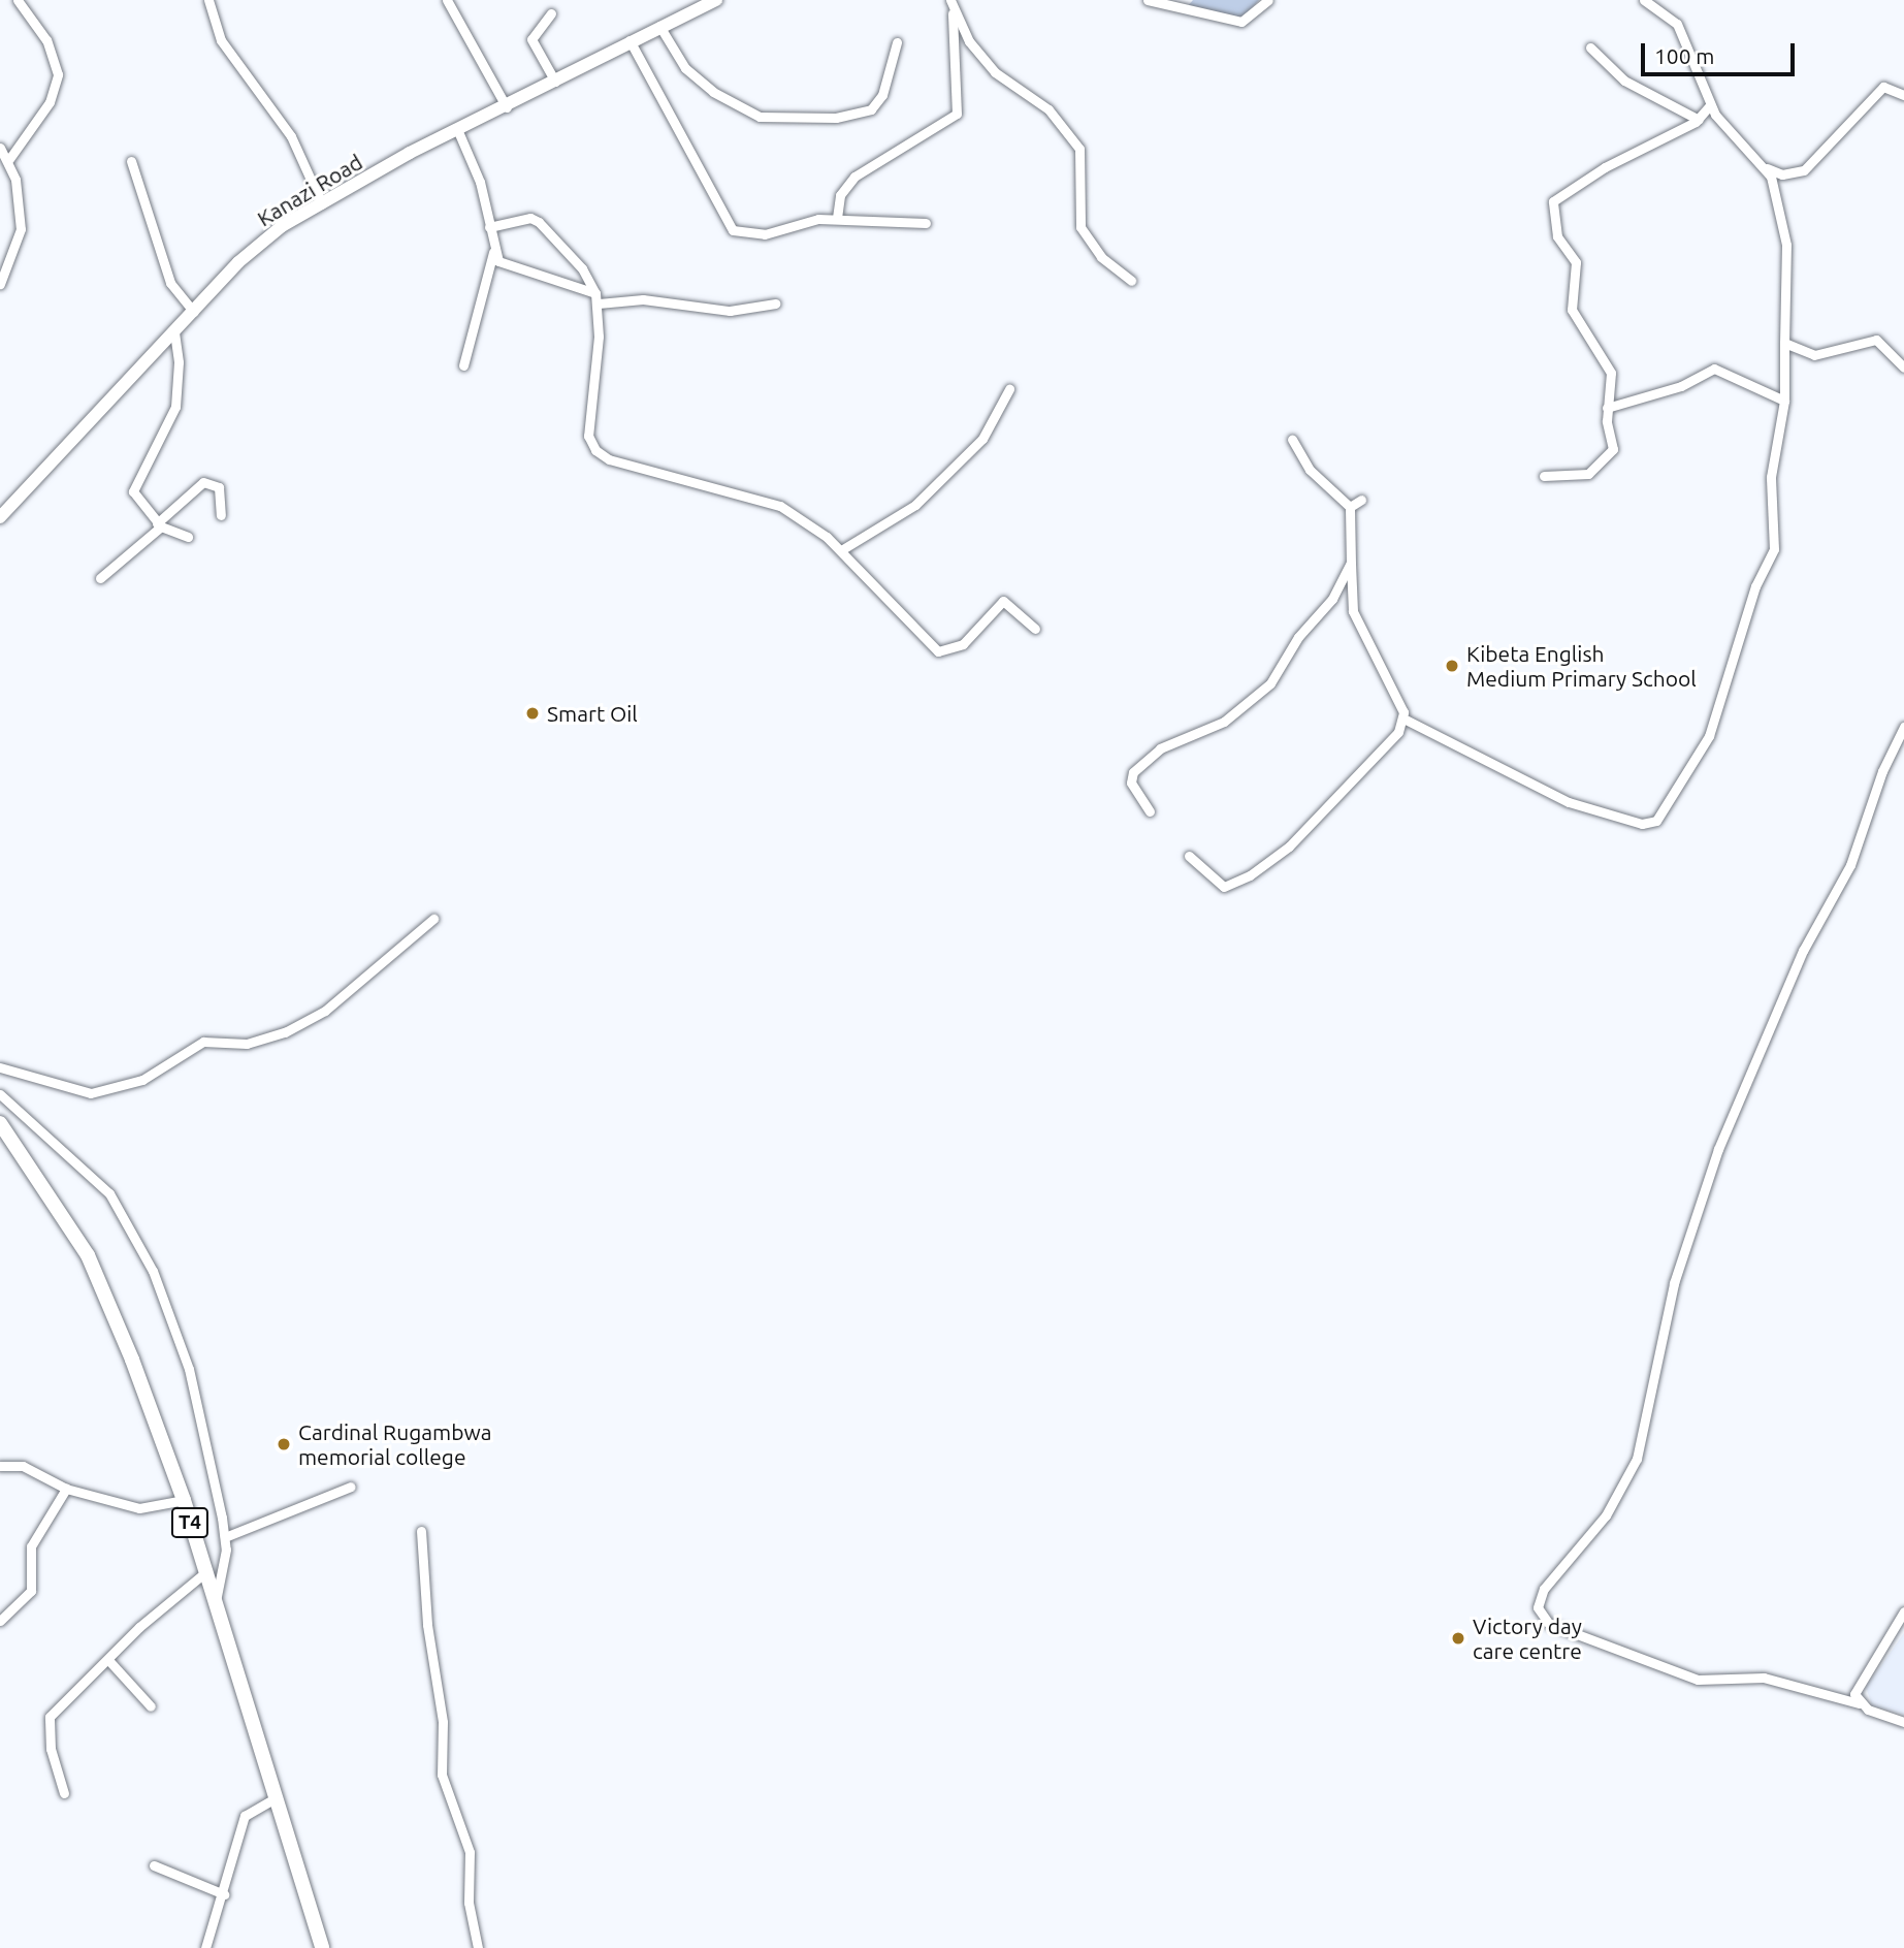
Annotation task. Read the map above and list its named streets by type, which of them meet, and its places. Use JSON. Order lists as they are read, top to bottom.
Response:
{
  "streets": {
    "highway": ["T4"],
    "main road": ["Kanazi Road"]
  },
  "places": [
    "Kibeta English Medium Primary School",
    "Smart Oil",
    "Cardinal Rugambwa memorial college",
    "Victory day care centre"
  ],
  "scale_bar": "100 m"
}
